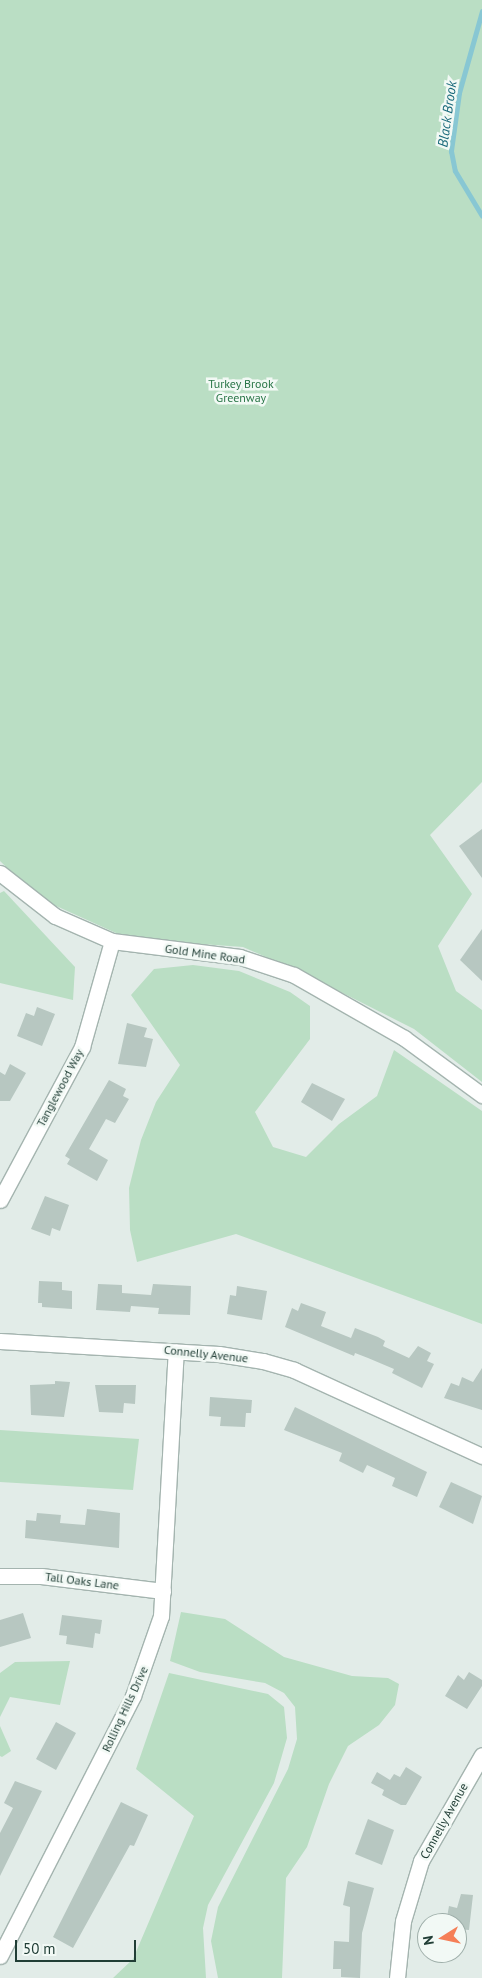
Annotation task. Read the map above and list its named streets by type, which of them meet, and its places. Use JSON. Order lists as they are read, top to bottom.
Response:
{
  "streets": {
    "street": [
      "Gold Mine Road",
      "Tanglewood Way",
      "Connelly Avenue",
      "Tall Oaks Lane",
      "Rolling Hills Drive"
    ]
  },
  "crossings": [
    ["Gold Mine Road", "Tanglewood Way"],
    ["Connelly Avenue", "Rolling Hills Drive"],
    ["Tall Oaks Lane", "Rolling Hills Drive"]
  ],
  "water": ["Black Brook"],
  "parks": ["Turkey Brook Greenway"],
  "scale_bar": "50 m",
  "north": "left"
}
